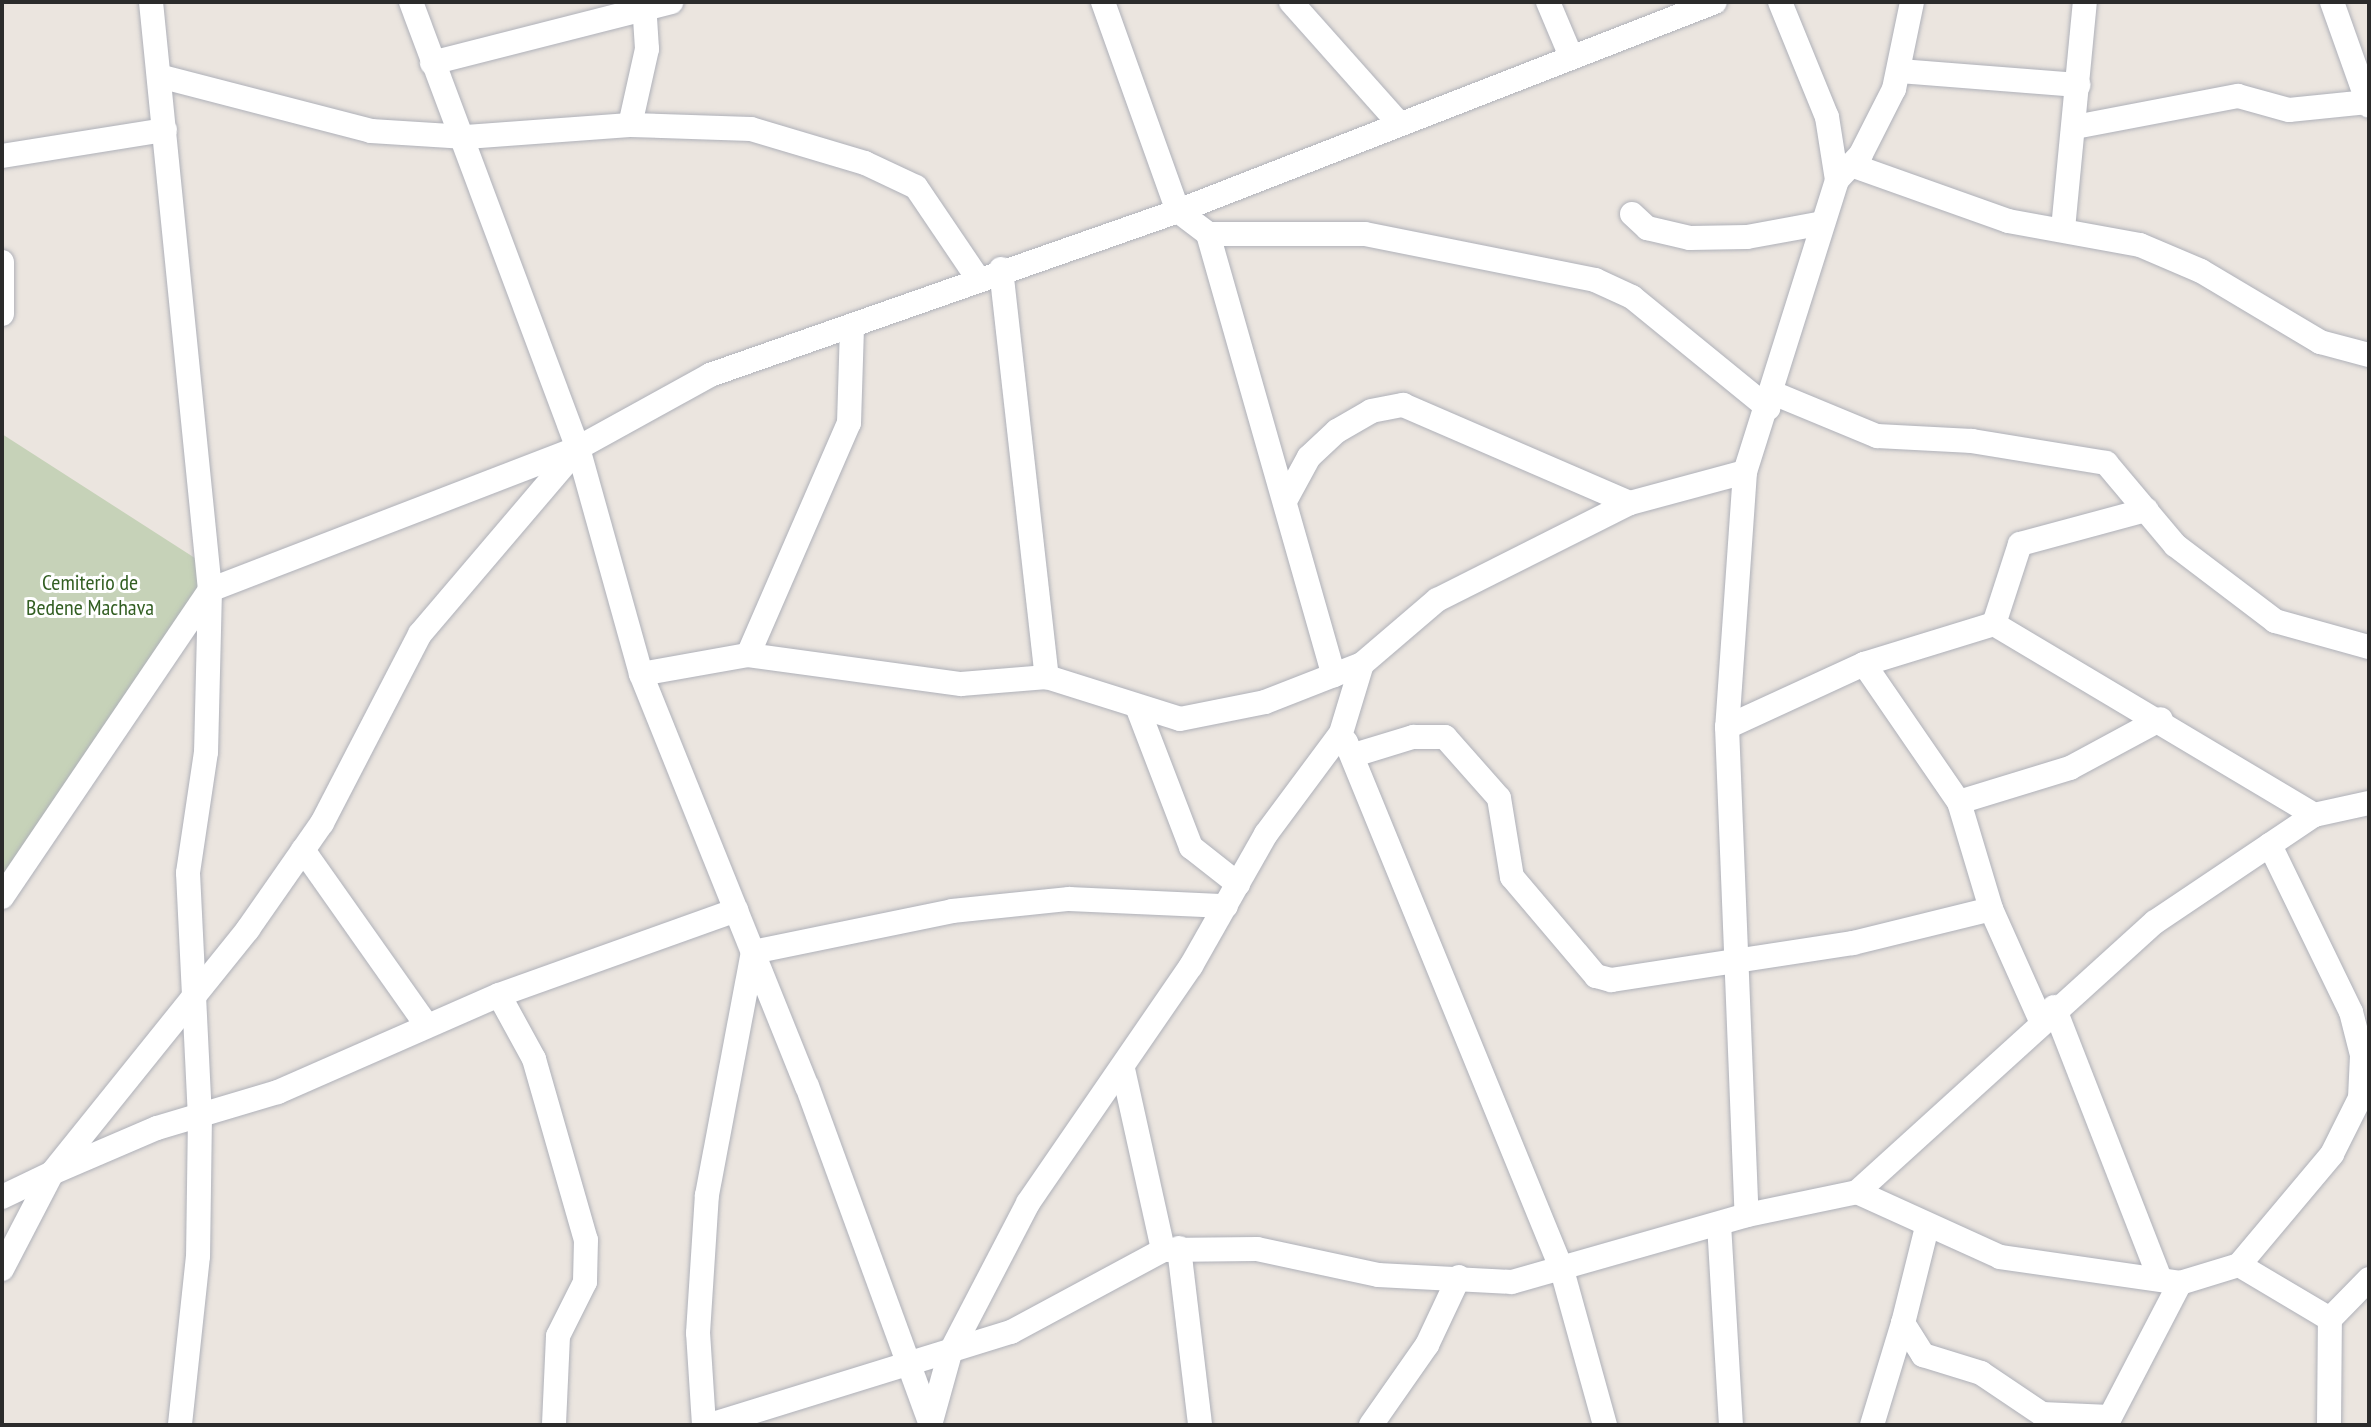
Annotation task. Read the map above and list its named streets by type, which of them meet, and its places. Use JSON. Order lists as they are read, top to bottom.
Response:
{
  "parks": ["Cemiterio de Bedene Machava"]
}
